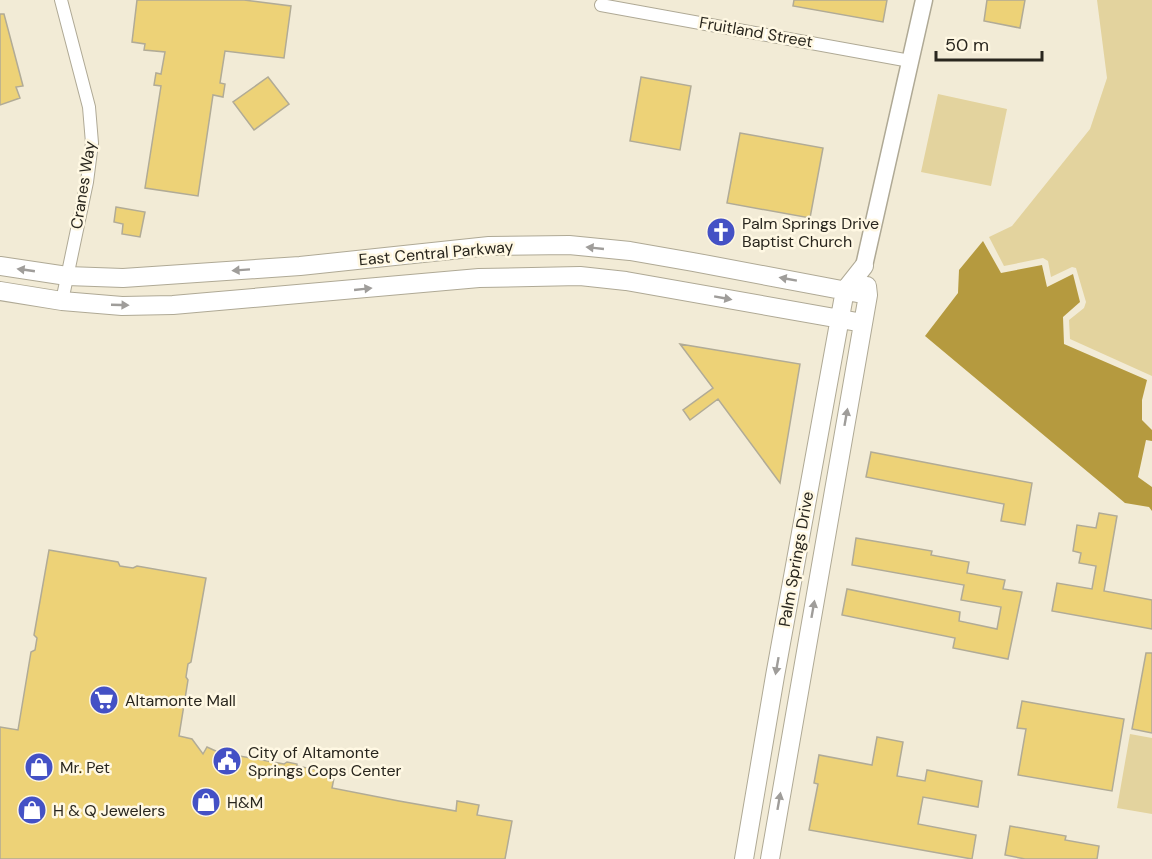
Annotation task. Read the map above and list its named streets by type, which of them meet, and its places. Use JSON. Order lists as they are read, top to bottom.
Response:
{
  "streets": {
    "main road": ["East Central Parkway", "Palm Springs Drive"],
    "street": ["Fruitland Street", "Cranes Way"]
  },
  "crossings": [
    ["Fruitland Street", "Palm Springs Drive"],
    ["Cranes Way", "East Central Parkway"],
    ["East Central Parkway", "Palm Springs Drive"]
  ],
  "places": {
    "church": ["Palm Springs Drive Baptist Church"],
    "supermarket": ["Altamonte Mall"],
    "public building": ["City of Altamonte Springs Cops Center"],
    "shop": ["Mr. Pet", "H&M", "H & Q Jewelers"]
  },
  "scale_bar": "50 m"
}
